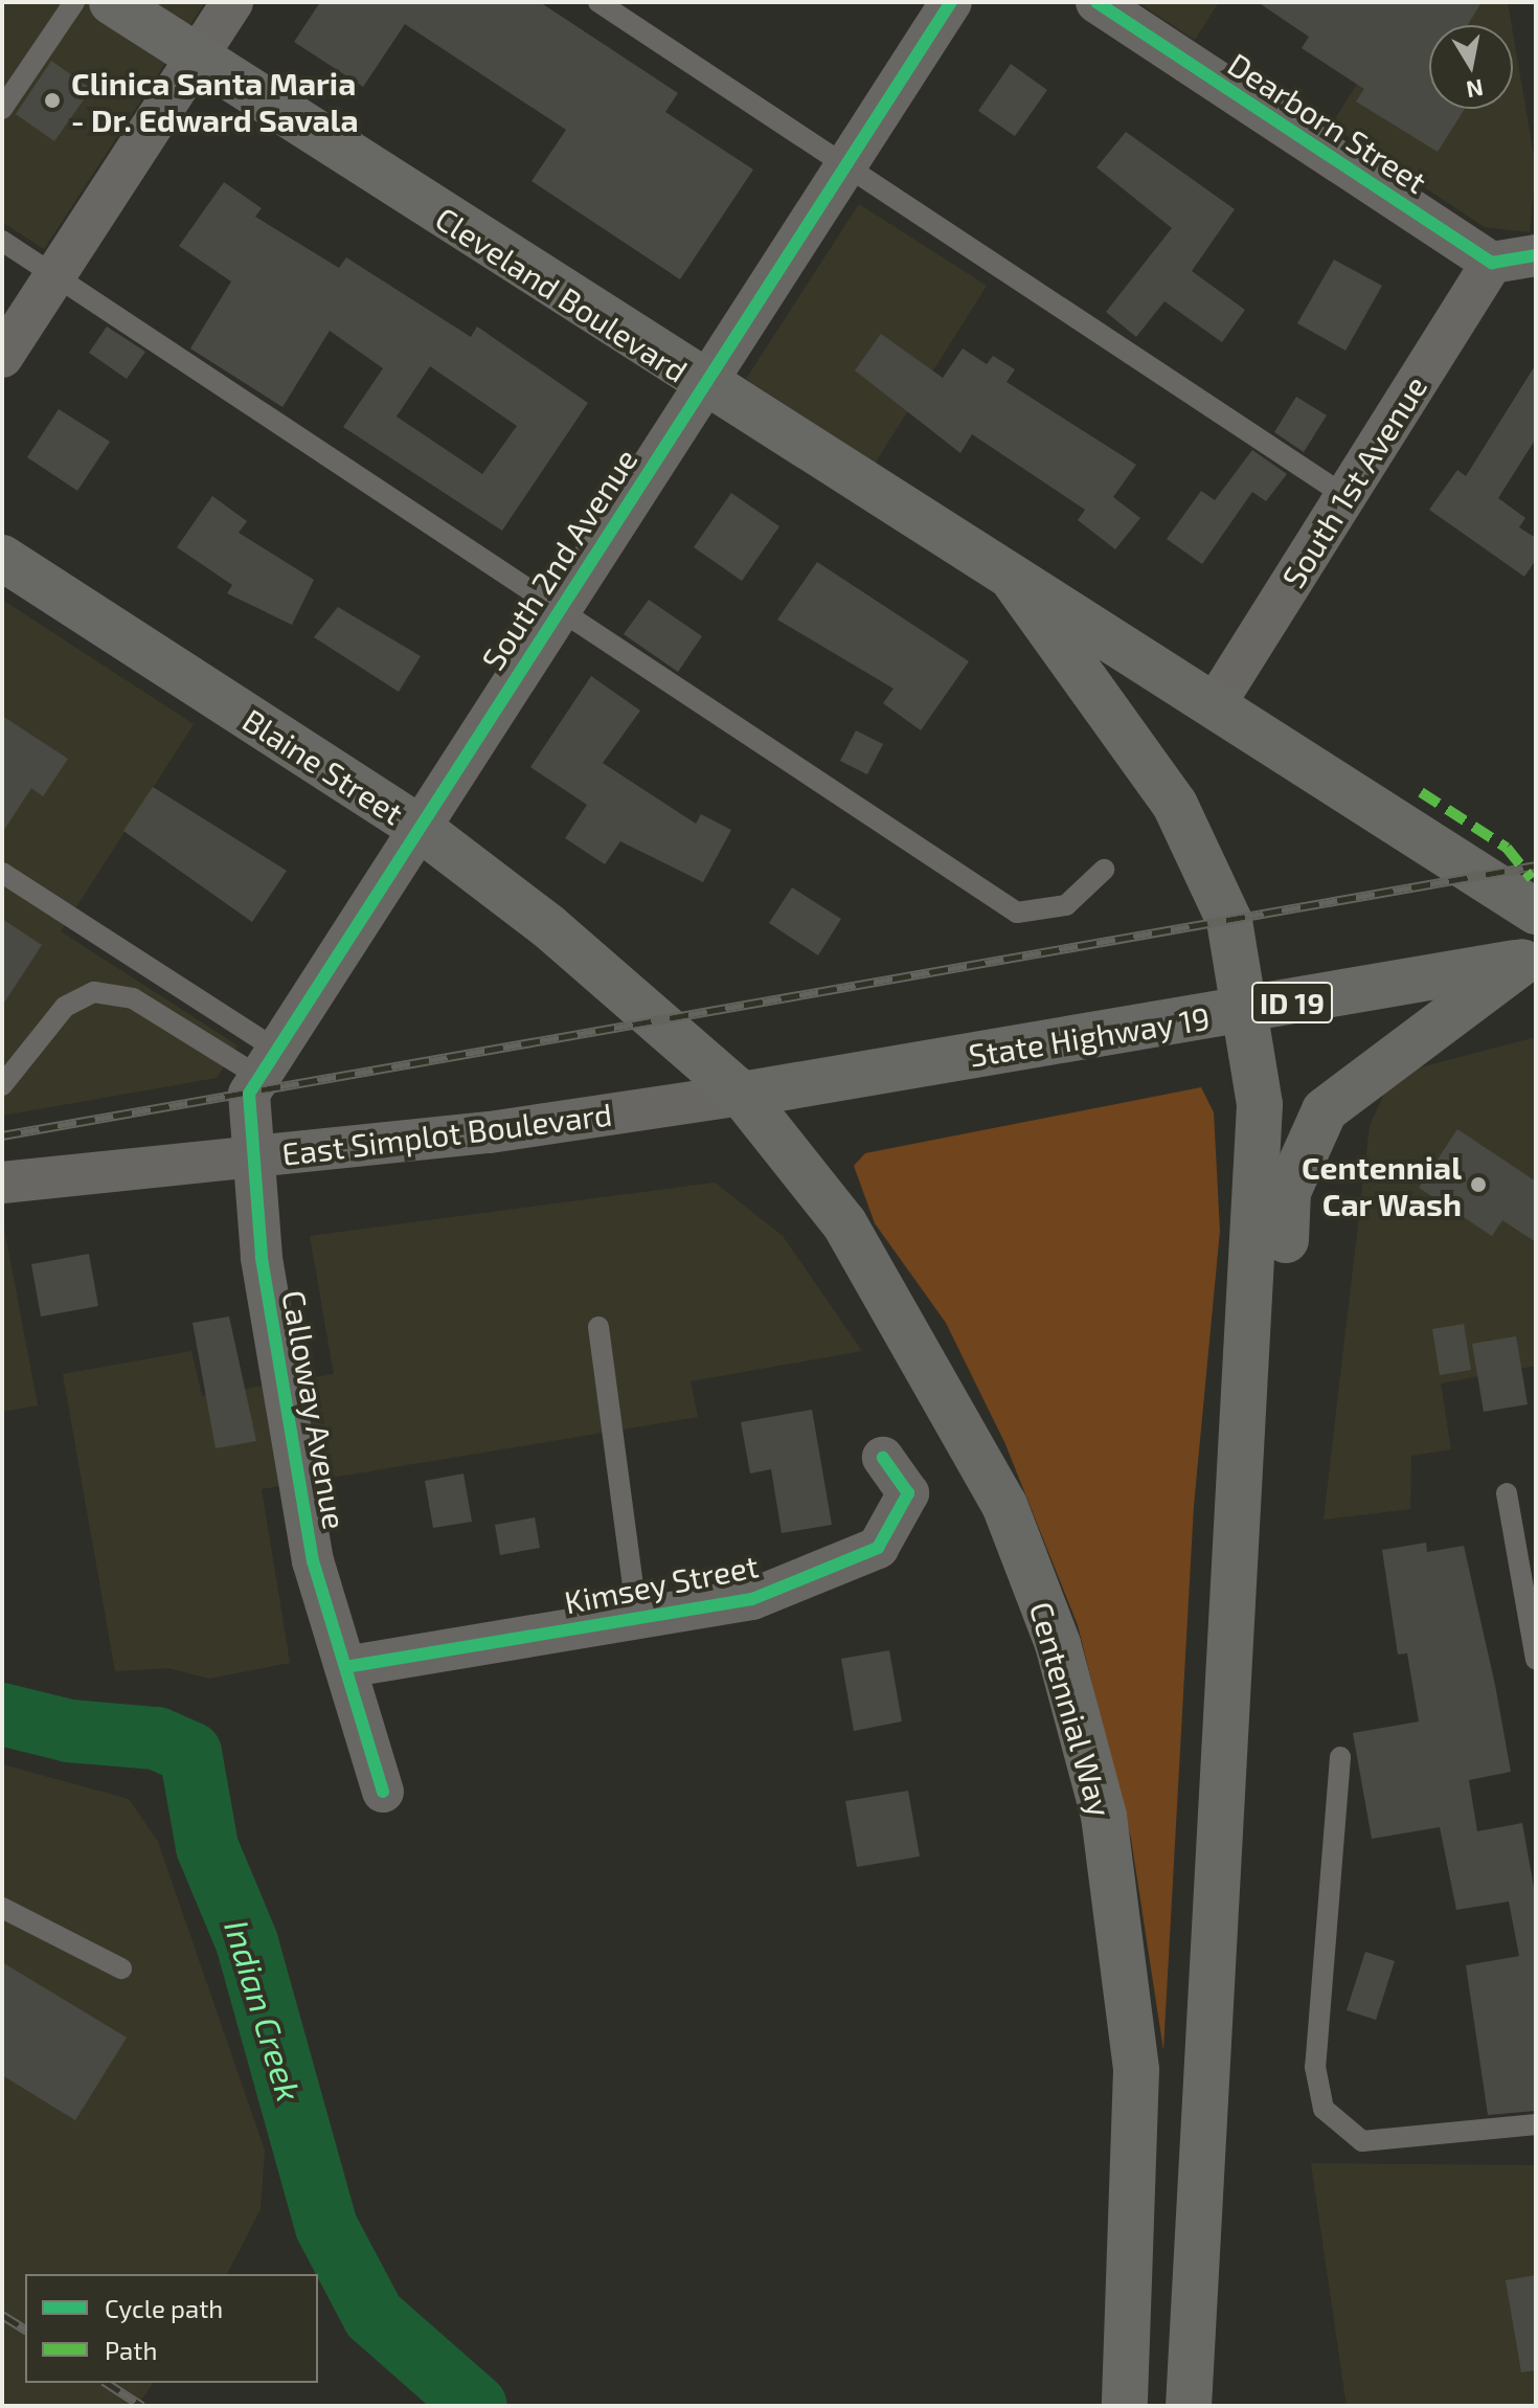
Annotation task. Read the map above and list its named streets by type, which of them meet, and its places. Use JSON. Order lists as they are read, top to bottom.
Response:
{
  "streets": {
    "main road": [
      "Cleveland Boulevard",
      "Blaine Street",
      "ID 19",
      "State Highway 19",
      "Centennial Way"
    ],
    "street": [
      "Dearborn Street",
      "South 1st Avenue",
      "South 2nd Avenue",
      "East Simplot Boulevard",
      "Calloway Avenue",
      "Kimsey Street"
    ]
  },
  "crossings": [
    ["Dearborn Street", "South 1st Avenue"],
    ["Cleveland Boulevard", "South 1st Avenue"],
    ["Cleveland Boulevard", "South 2nd Avenue"],
    ["South 2nd Avenue", "Blaine Street"],
    ["South 2nd Avenue", "East Simplot Boulevard"],
    ["South 2nd Avenue", "Calloway Avenue"],
    ["Blaine Street", "State Highway 19"],
    ["Blaine Street", "East Simplot Boulevard"],
    ["Blaine Street", "Centennial Way"],
    ["State Highway 19", "East Simplot Boulevard"],
    ["State Highway 19", "Centennial Way"],
    ["East Simplot Boulevard", "Calloway Avenue"],
    ["East Simplot Boulevard", "Centennial Way"],
    ["Calloway Avenue", "Kimsey Street"]
  ],
  "water": ["Indian Creek"],
  "places": ["Clinica Santa Maria - Dr. Edward Savala", "Centennial Car Wash"],
  "legend": ["Cycle path", "Path"],
  "north": "bottom"
}
